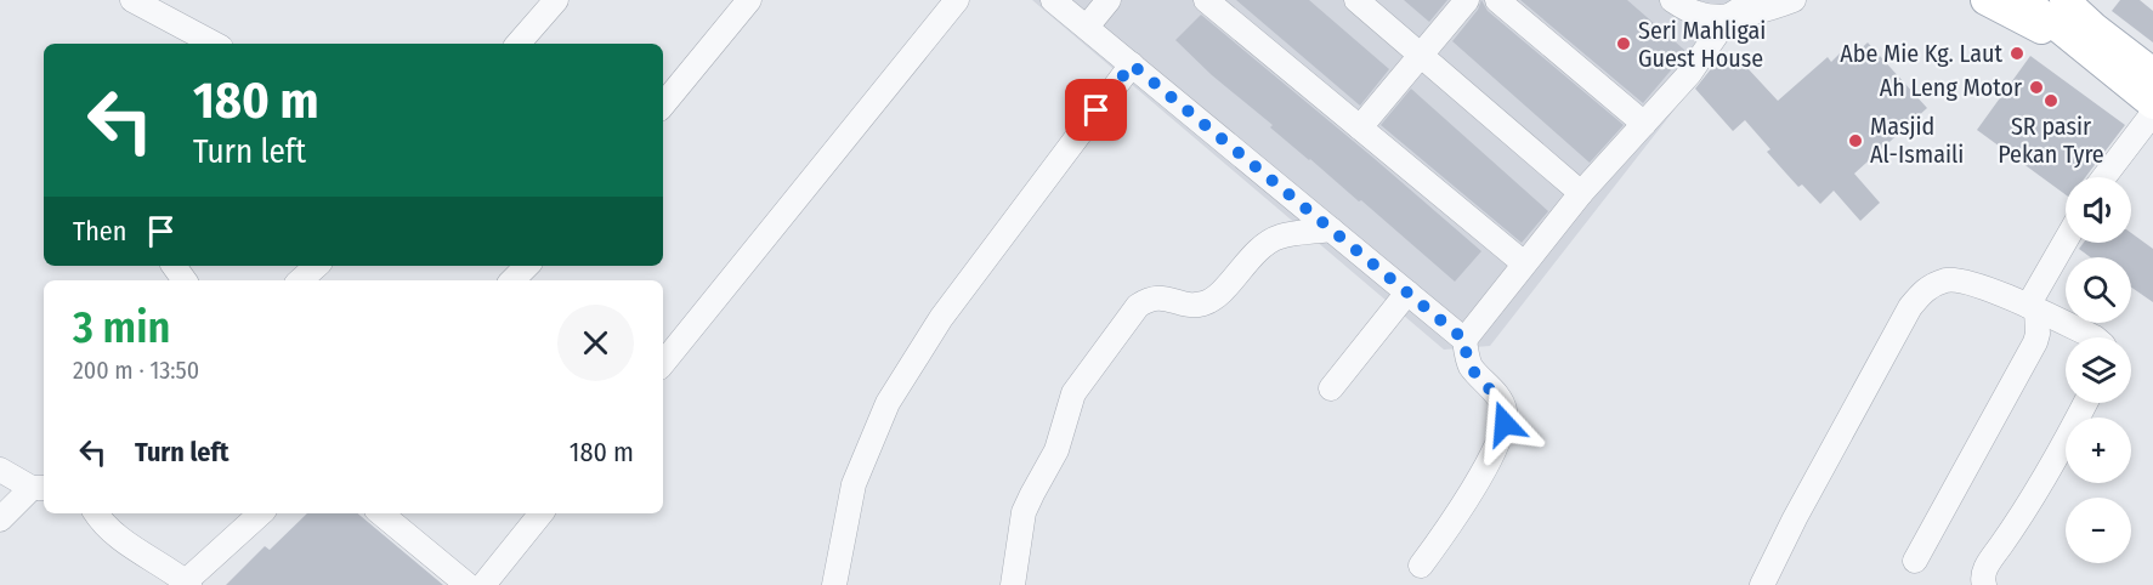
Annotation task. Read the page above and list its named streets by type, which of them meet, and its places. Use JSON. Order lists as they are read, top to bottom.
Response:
{
  "places": [
    "Seri Mahligai Guest House",
    "Abe Mie Kg. Laut",
    "Ah Leng Motor",
    "SR pasir Pekan Tyre",
    "Masjid Al-Ismaili"
  ],
  "page": {
    "turn": ["180 m", "Turn left"],
    "map_buttons": ["+", "−"],
    "then": "Then",
    "heading": ["3 min", "200 m · 13:50"],
    "list": [
      {
        "name": "Turn left",
        "value": "180 m"
      }
    ]
  }
}
